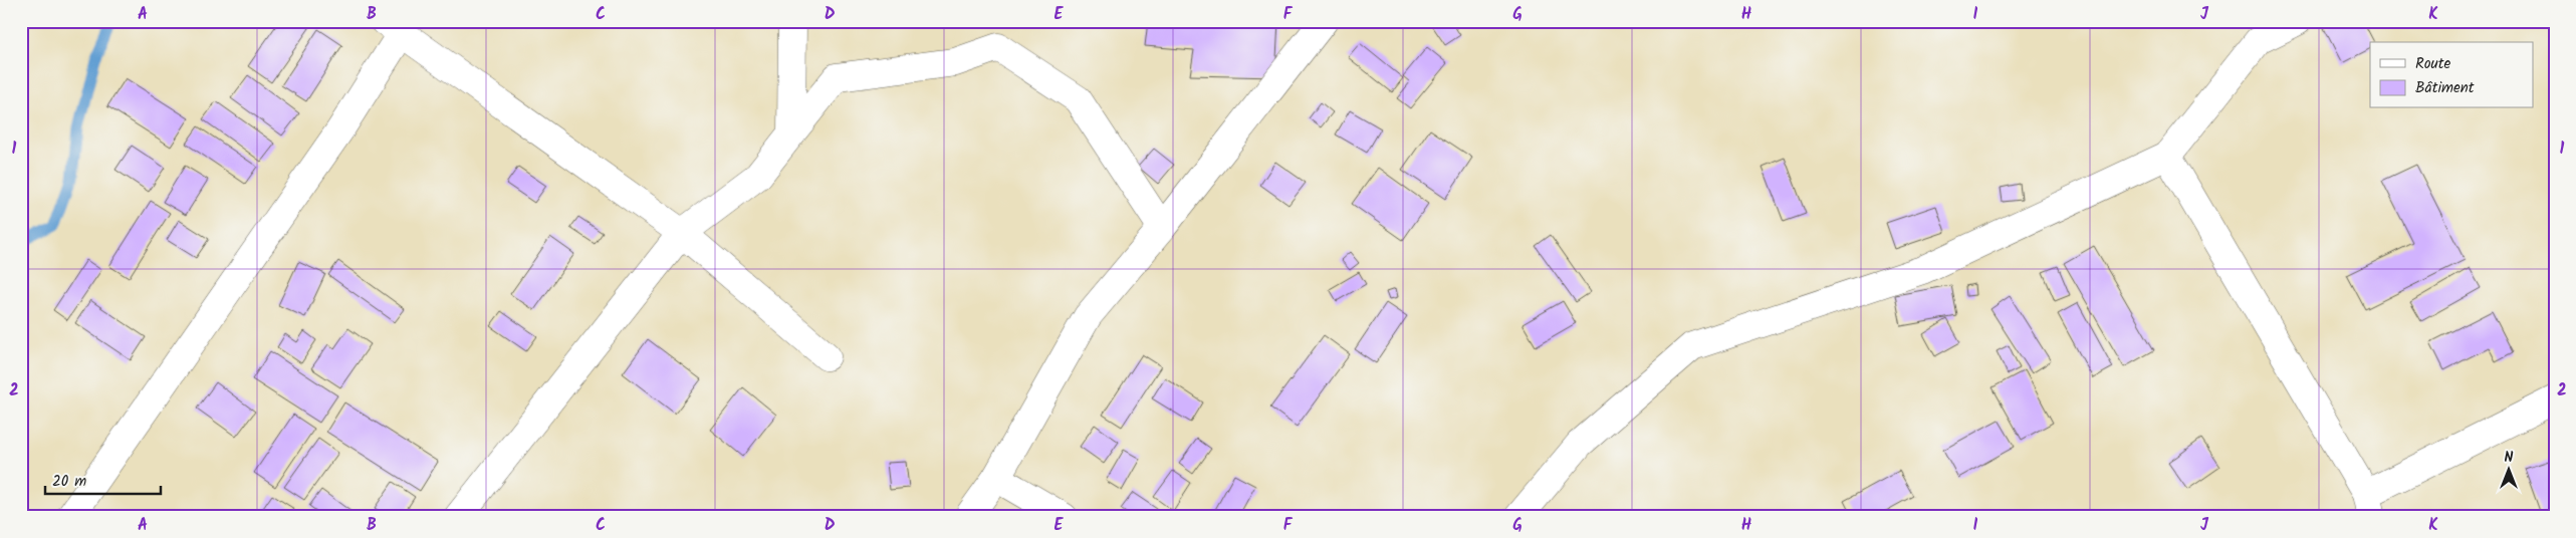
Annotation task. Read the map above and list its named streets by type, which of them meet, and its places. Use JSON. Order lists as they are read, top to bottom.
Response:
{
  "legend": ["Route", "Bâtiment"],
  "scale_bar": "20 m",
  "north": "top",
  "grid": {
    "columns": [
      "A",
      "B",
      "C",
      "D",
      "E",
      "F",
      "G",
      "H",
      "I",
      "J",
      "K"
    ],
    "rows": ["1", "2"]
  }
}
